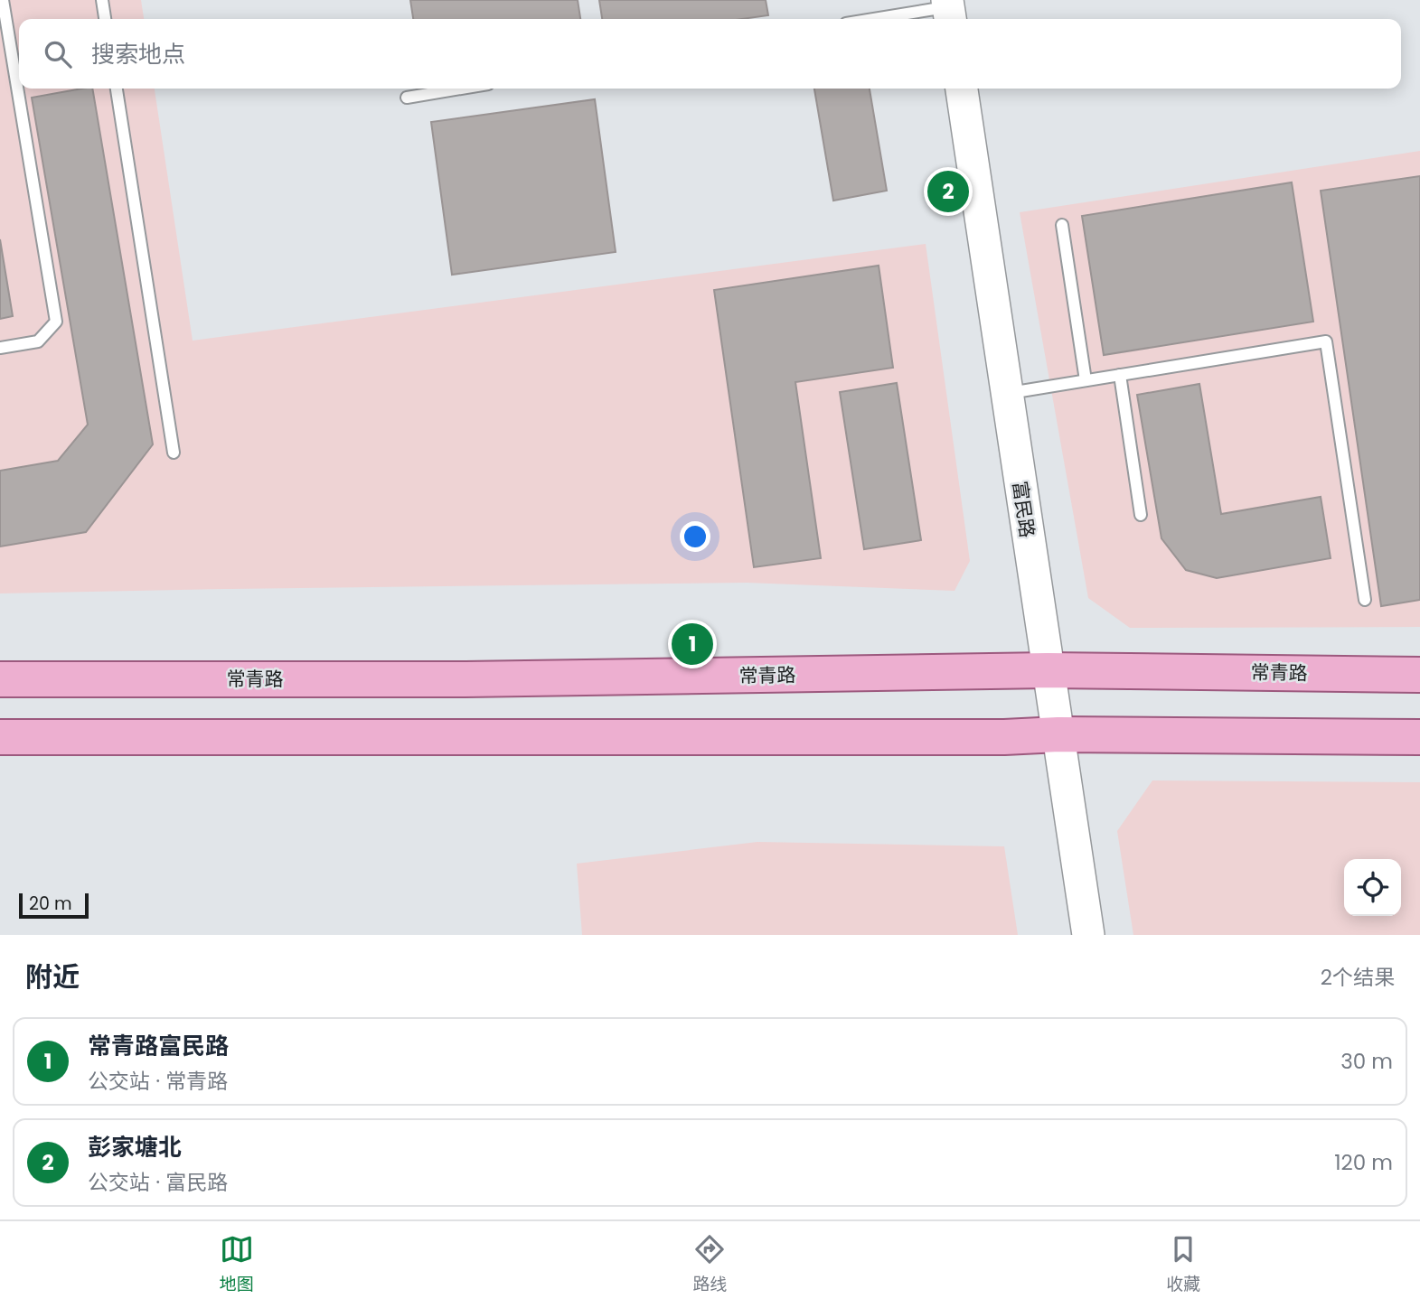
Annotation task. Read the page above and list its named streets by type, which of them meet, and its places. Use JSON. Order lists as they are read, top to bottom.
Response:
{
  "streets": {
    "main road": ["常青路"],
    "street": ["富民路"]
  },
  "crossings": [
    ["富民路", "常青路"]
  ],
  "scale_bar": "20 m",
  "page": {
    "search": "搜索地点",
    "pins": ["2", "1"],
    "scale": "20 m",
    "heading": ["附近", "2个结果"],
    "list": [
      {
        "mark": "1",
        "name": "常青路富民路",
        "note": "公交站 · 常青路",
        "value": "30 m"
      },
      {
        "mark": "2",
        "name": "彭家塘北",
        "note": "公交站 · 富民路",
        "value": "120 m"
      }
    ],
    "nav": ["地图", "路线", "收藏"]
  }
}
